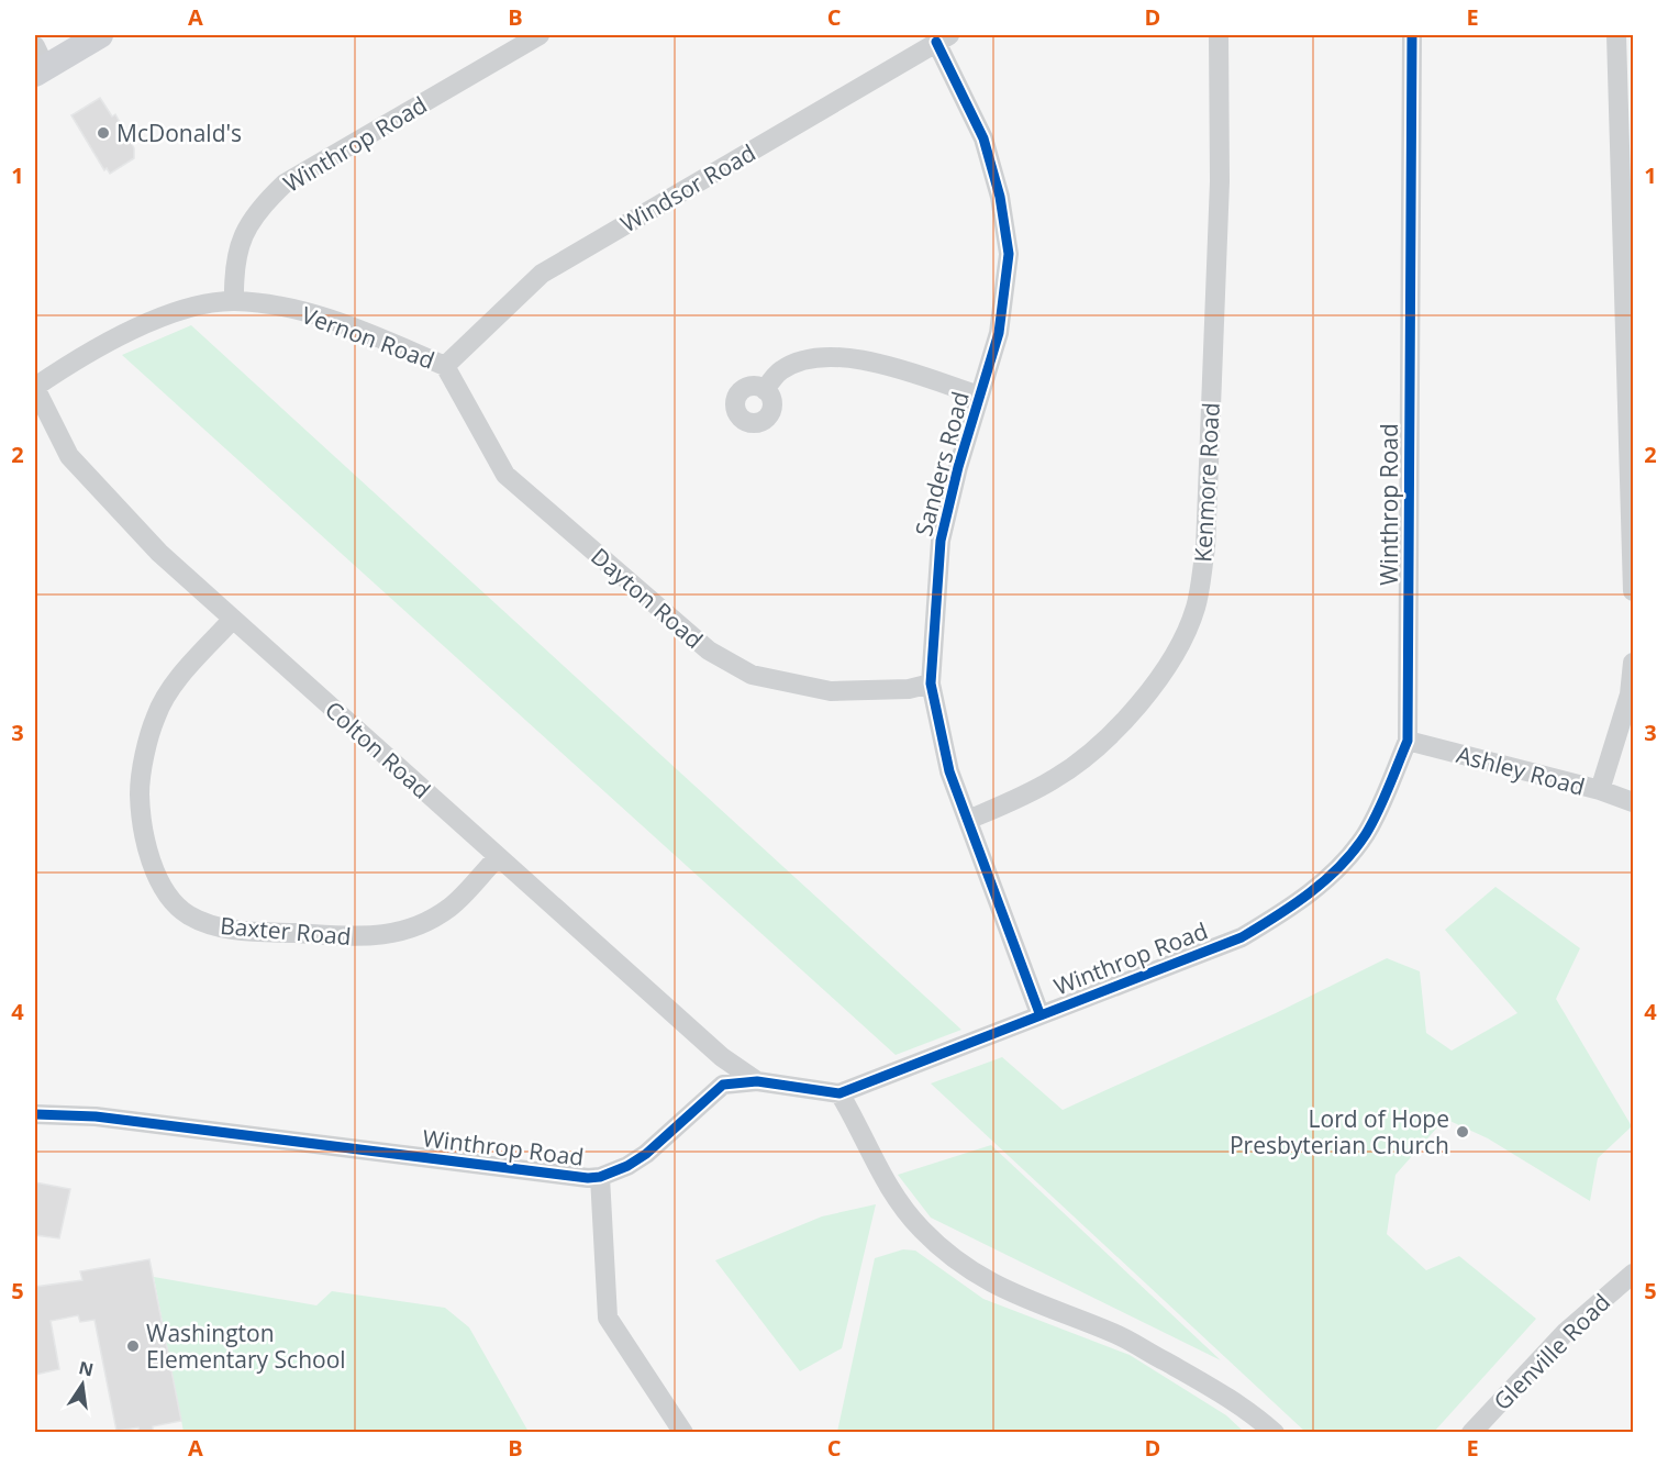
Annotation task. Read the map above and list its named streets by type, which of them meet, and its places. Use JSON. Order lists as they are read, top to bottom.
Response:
{
  "streets": {
    "street": [
      "Winthrop Road",
      "Windsor Road",
      "Vernon Road",
      "Sanders Road",
      "Kenmore Road",
      "Dayton Road",
      "Colton Road",
      "Ashley Road",
      "Baxter Road",
      "Glenville Road"
    ]
  },
  "crossings": [
    ["Winthrop Road", "Vernon Road"],
    ["Winthrop Road", "Sanders Road"],
    ["Winthrop Road", "Colton Road"],
    ["Winthrop Road", "Ashley Road"],
    ["Windsor Road", "Vernon Road"],
    ["Windsor Road", "Sanders Road"],
    ["Windsor Road", "Dayton Road"],
    ["Vernon Road", "Dayton Road"],
    ["Vernon Road", "Colton Road"],
    ["Sanders Road", "Kenmore Road"],
    ["Sanders Road", "Dayton Road"],
    ["Colton Road", "Baxter Road"]
  ],
  "places": ["McDonald's", "Lord of Hope Presbyterian Church", "Washington Elementary School"],
  "north": "top",
  "grid": {
    "columns": [
      "A",
      "B",
      "C",
      "D",
      "E"
    ],
    "rows": [
      "1",
      "2",
      "3",
      "4",
      "5"
    ]
  }
}
